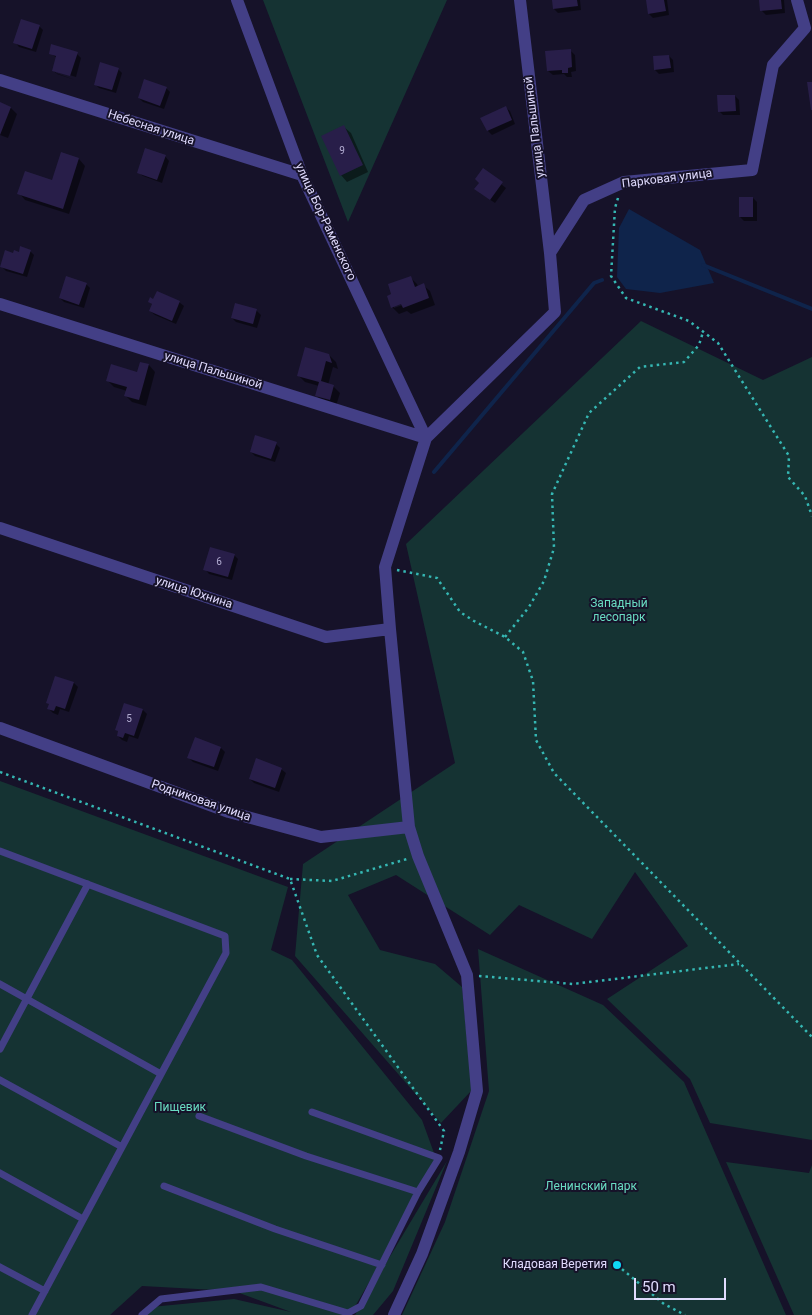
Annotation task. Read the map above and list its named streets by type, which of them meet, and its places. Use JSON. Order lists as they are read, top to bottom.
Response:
{
  "streets": {
    "street": [
      "улица Пальшиной",
      "Небесная улица",
      "Парковая улица",
      "улица Бор-Раменского",
      "улица Юхнина",
      "Родниковая улица"
    ]
  },
  "crossings": [
    ["улица Пальшиной", "Парковая улица"],
    ["улица Пальшиной", "улица Бор-Раменского"],
    ["Небесная улица", "улица Бор-Раменского"]
  ],
  "parks": ["Западный лесопарк", "Пищевик", "Ленинский парк"],
  "places": ["Кладовая Веретия"],
  "house_numbers": ["9", "6", "5"],
  "scale_bar": "50 m"
}
